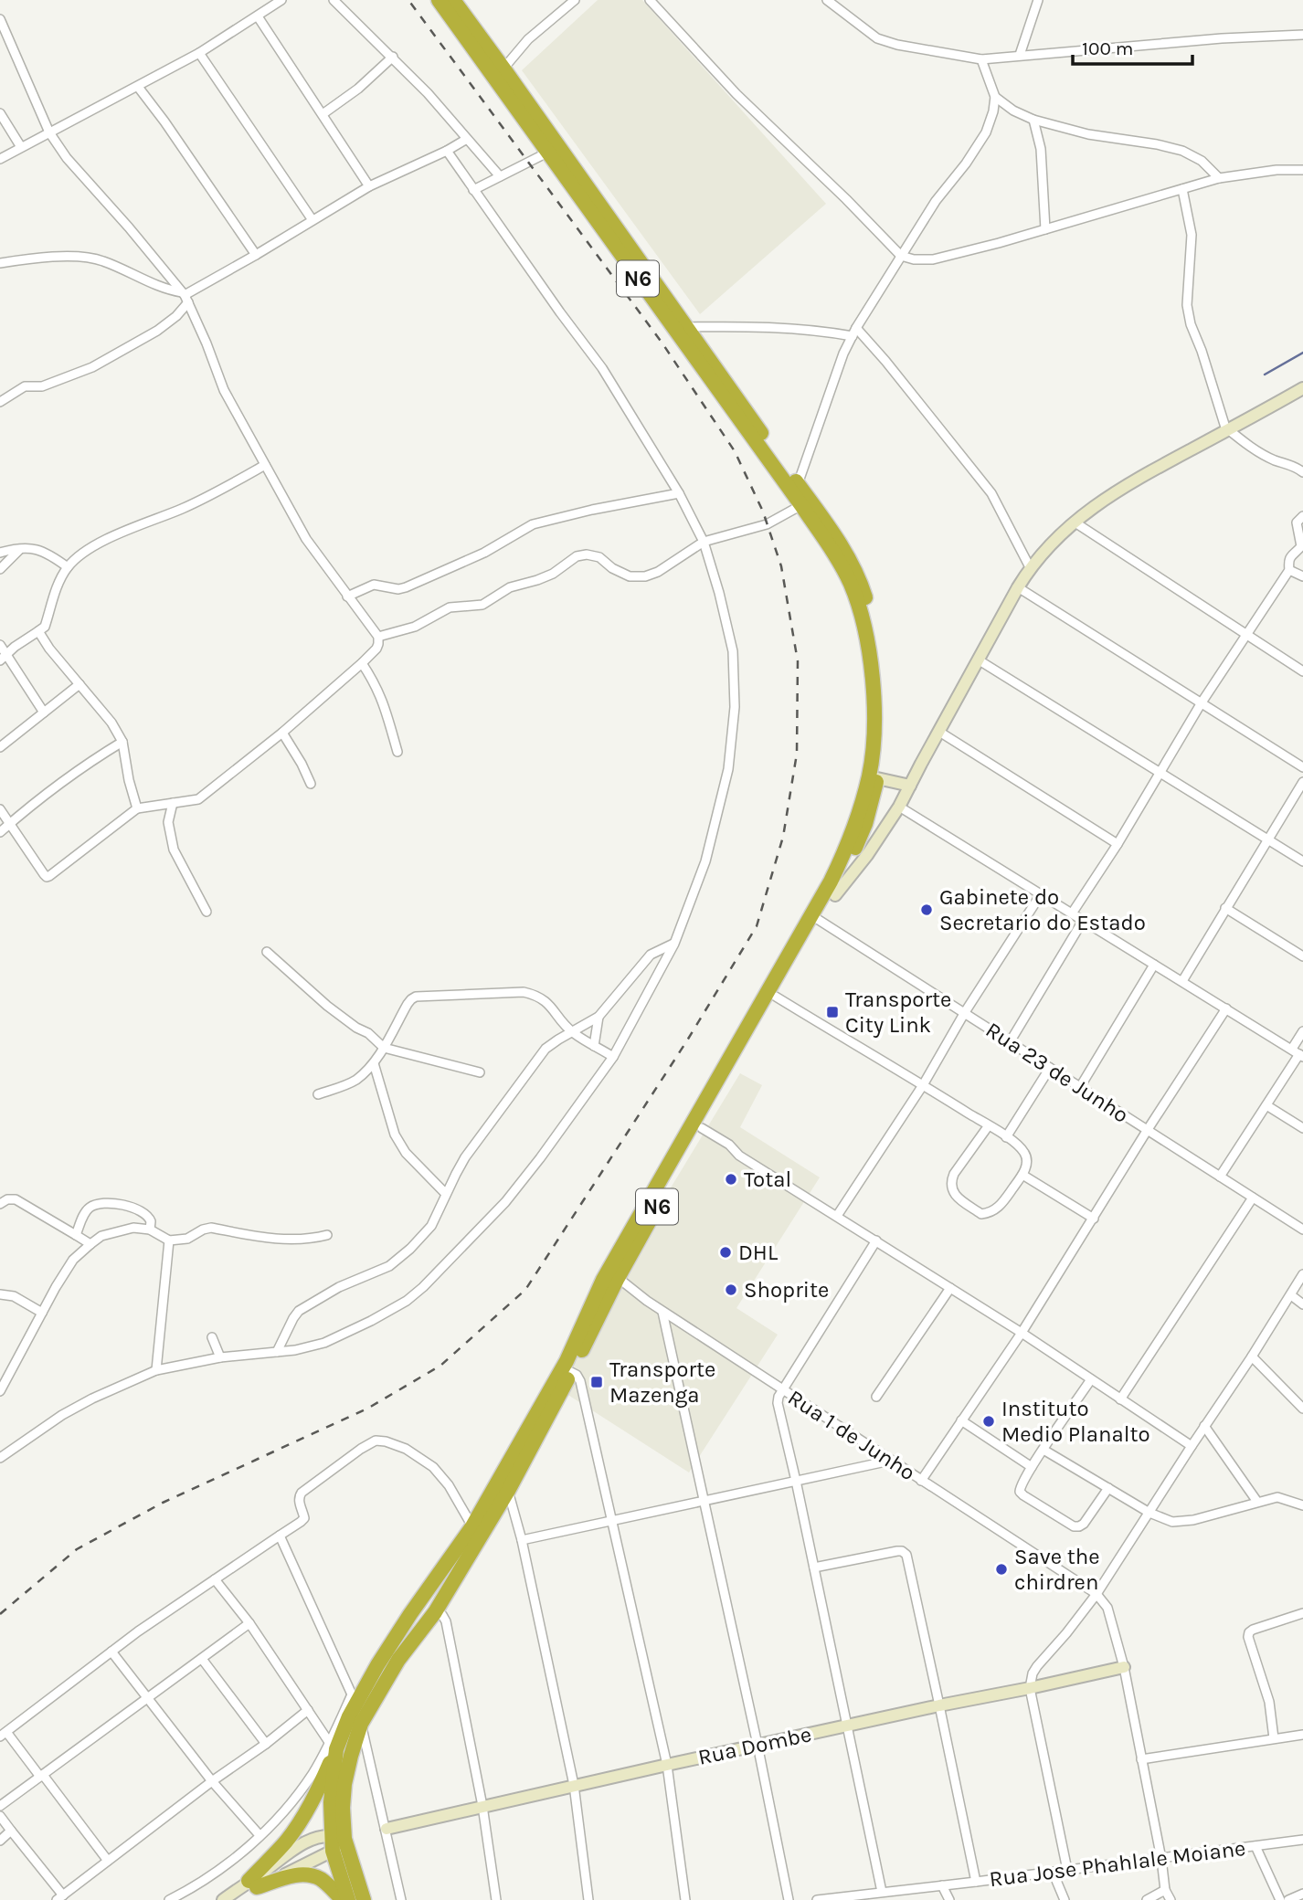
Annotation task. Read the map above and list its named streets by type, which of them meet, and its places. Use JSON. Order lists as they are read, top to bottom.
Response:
{
  "streets": {
    "highway": ["N6"],
    "street": [
      "Rua 23 de Junho",
      "Rua 1 de Junho",
      "Rua Dombe",
      "Rua Jose Phahlale Moiane"
    ]
  },
  "crossings": [
    ["N6", "Rua 23 de Junho"],
    ["N6", "Rua 1 de Junho"]
  ],
  "places": {
    "other": [
      "Gabinete do Secretario do Estado",
      "Total",
      "DHL",
      "Shoprite",
      "Instituto Medio Planalto",
      "Save the chirdren"
    ],
    "transit": ["Transporte City Link", "Transporte Mazenga"]
  },
  "scale_bar": "100 m"
}
